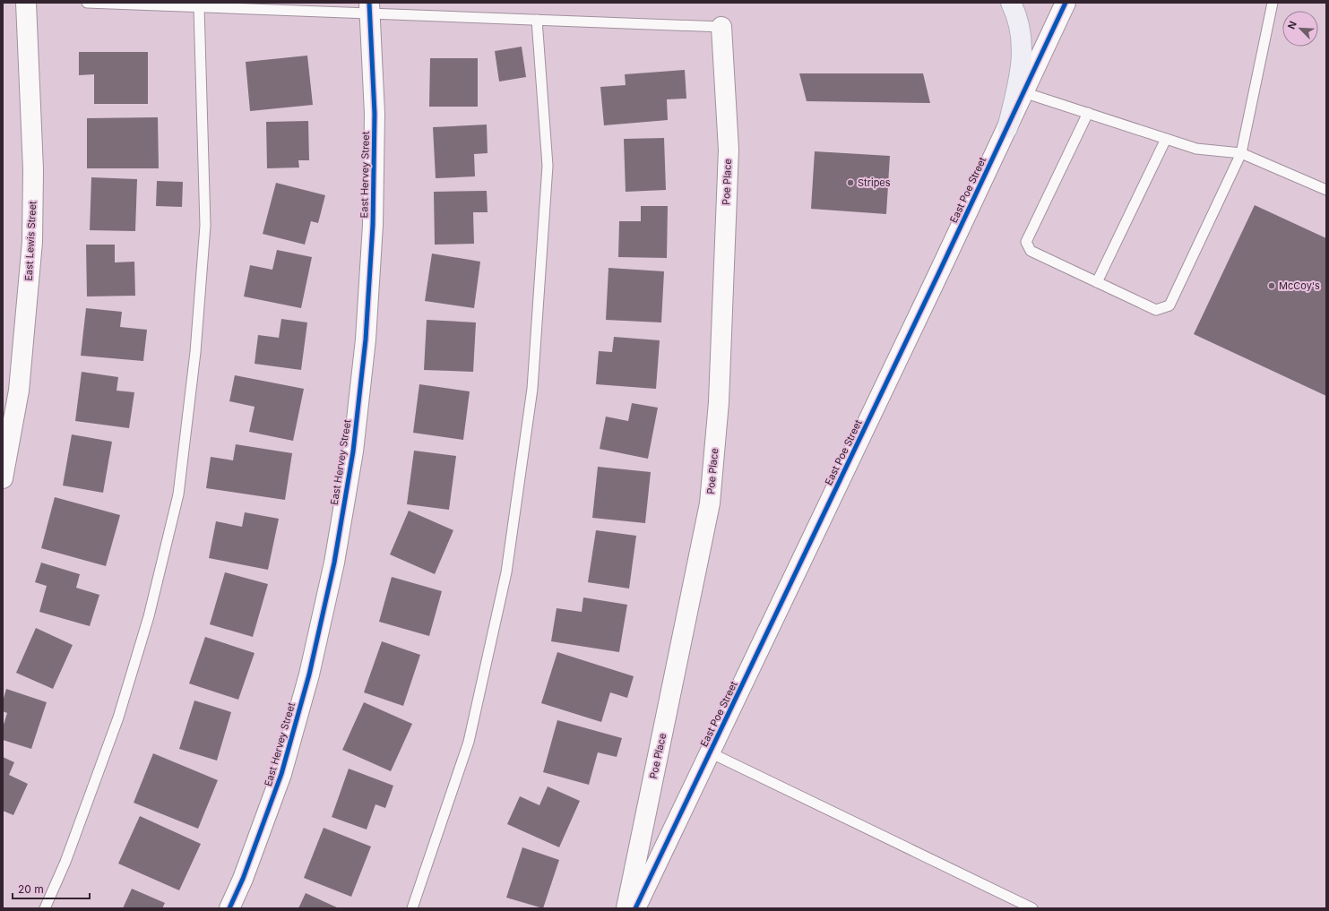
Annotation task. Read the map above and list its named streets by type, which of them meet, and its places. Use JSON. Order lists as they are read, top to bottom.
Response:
{
  "streets": {
    "street": [
      "East Hervey Street",
      "Poe Place",
      "East Poe Street",
      "East Lewis Street"
    ]
  },
  "places": ["Stripes", "McCoy's"],
  "scale_bar": "20 m",
  "north": "top left"
}
